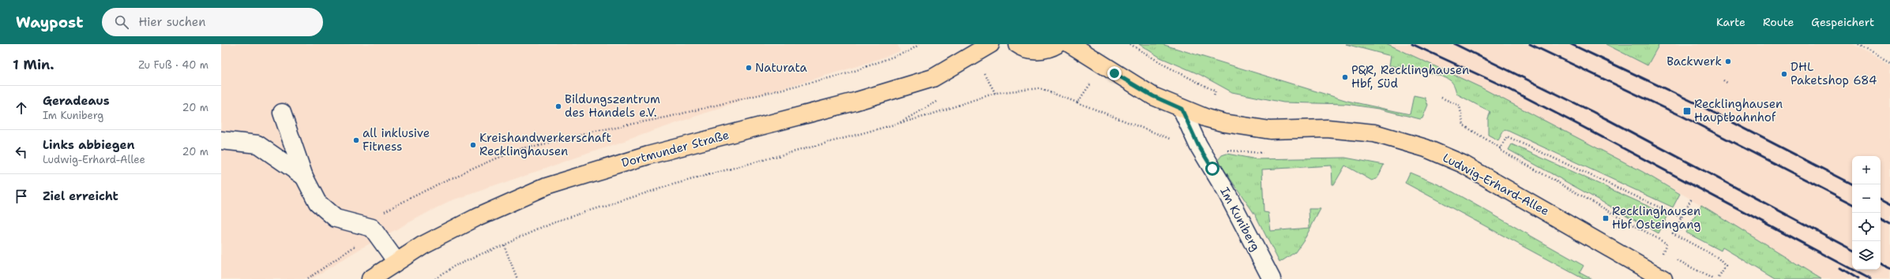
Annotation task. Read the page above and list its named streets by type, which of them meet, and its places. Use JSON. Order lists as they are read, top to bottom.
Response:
{
  "streets": {
    "main road": ["Dortmunder Straße", "Ludwig-Erhard-Allee"],
    "street": ["Im Kuniberg"]
  },
  "crossings": [
    ["Ludwig-Erhard-Allee", "Im Kuniberg"]
  ],
  "places": {
    "other": [
      "Backwerk",
      "Naturata",
      "DHL Paketshop 684",
      "P&R, Recklinghausen Hbf, Süd",
      "Bildungszentrum des Handels e.V.",
      "all inklusive Fitness",
      "Kreishandwerkerschaft Recklinghausen"
    ],
    "transit": ["Recklinghausen Hauptbahnhof", "Recklinghausen Hbf Osteingang"]
  },
  "page": {
    "header": "Waypost",
    "search": "Hier suchen",
    "nav": ["Karte", "Route", "Gespeichert"],
    "heading": ["1 Min.", "Zu Fuß · 40 m"],
    "list": [
      ["Geradeaus", "Im Kuniberg", "20 m"],
      ["Links abbiegen", "Ludwig-Erhard-Allee", "20 m"],
      "Ziel erreicht"
    ],
    "map_buttons": ["+", "−"]
  }
}
